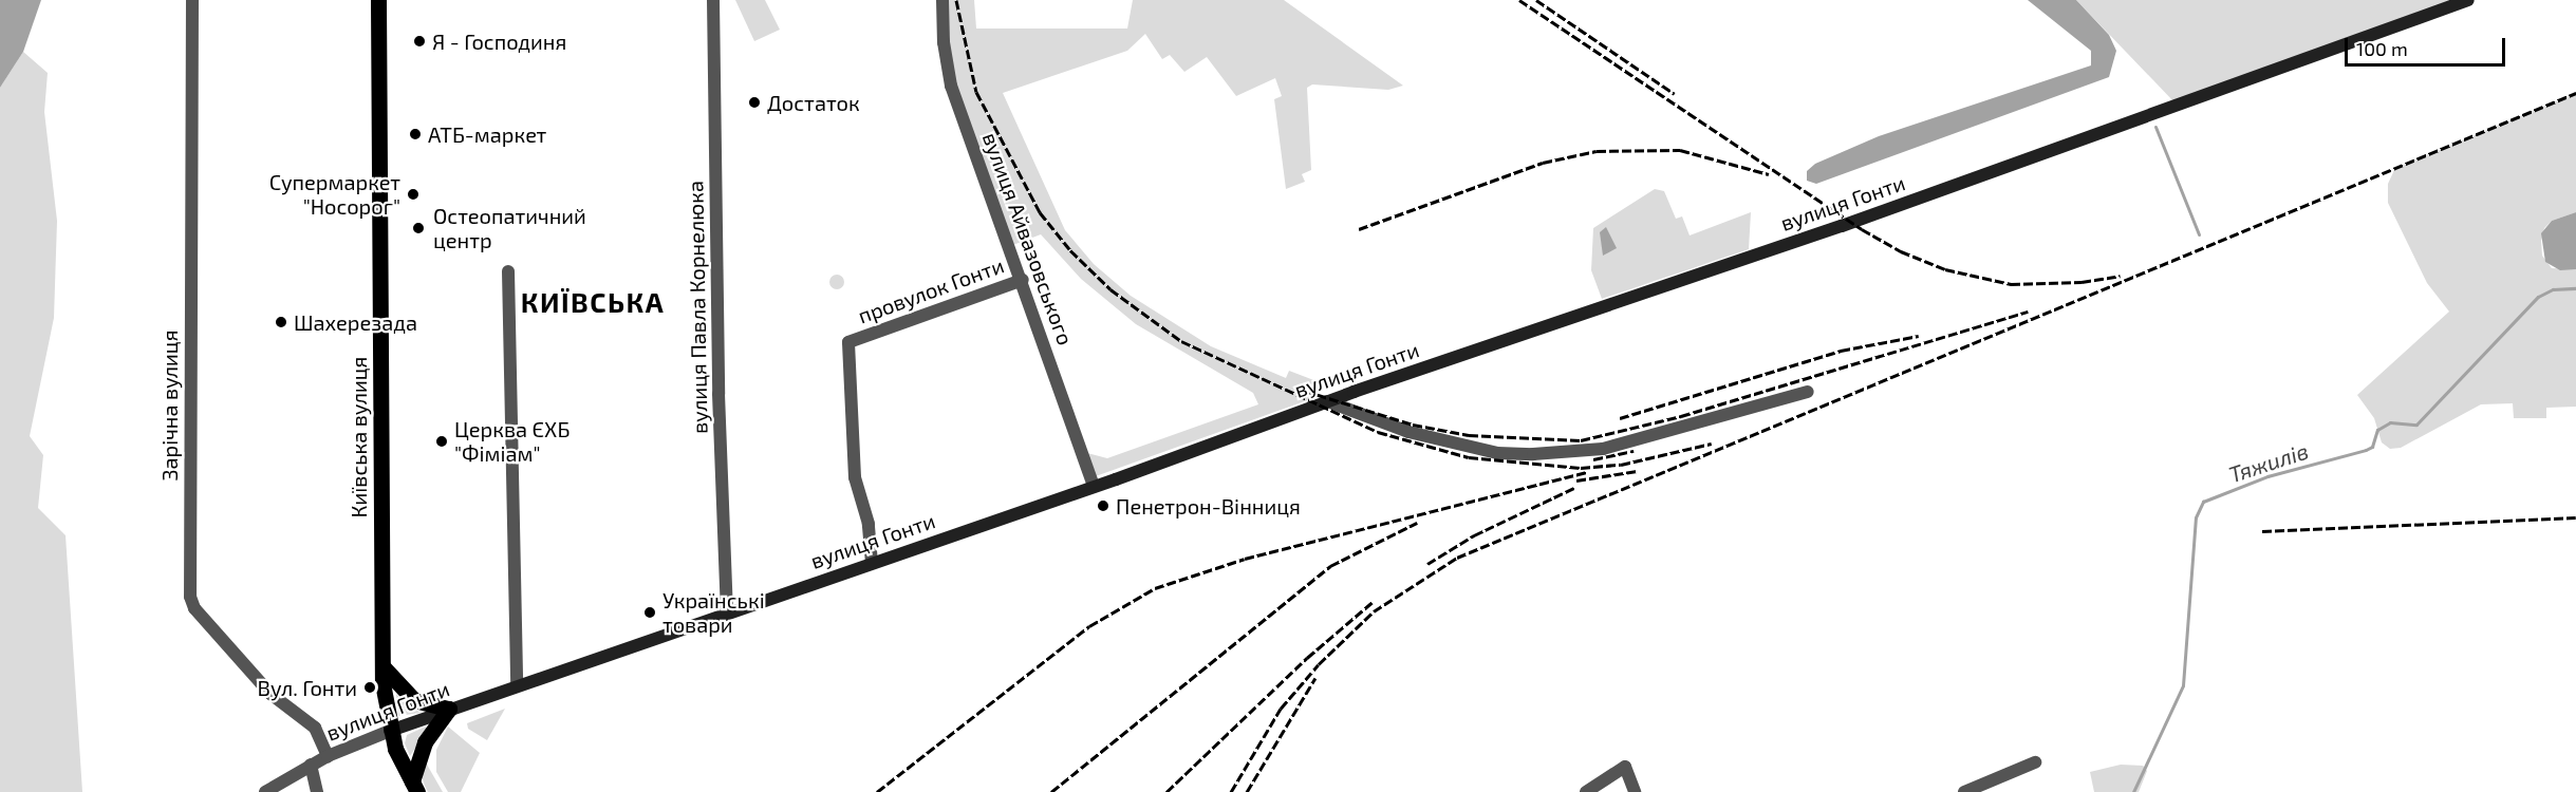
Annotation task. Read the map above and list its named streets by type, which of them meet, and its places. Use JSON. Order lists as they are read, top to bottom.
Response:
{
  "streets": {
    "main road": ["Київська вулиця"],
    "street": [
      "вулиця Гонти",
      "вулиця Айвазовського",
      "провулок Гонти",
      "вулиця Павла Корнелюка",
      "Зарічна вулиця"
    ]
  },
  "crossings": [
    ["вулиця Гонти", "вулиця Айвазовського"],
    ["вулиця Гонти", "провулок Гонти"],
    ["вулиця Гонти", "вулиця Павла Корнелюка"],
    ["вулиця Гонти", "Зарічна вулиця"],
    ["вулиця Гонти", "Київська вулиця"],
    ["вулиця Айвазовського", "провулок Гонти"]
  ],
  "districts": ["КИЇВСЬКА"],
  "water": ["Тяжилів"],
  "places": [
    "Я - Господиня",
    "Достаток",
    "АТБ-маркет",
    "Супермаркет \"Носорог\"",
    "Остеопатичний центр",
    "Шахерезада",
    "Церква ЄХБ \"Фіміам\"",
    "Пенетрон-Вінниця",
    "Українські товари",
    "Вул. Гонти"
  ],
  "scale_bar": "100 m"
}
